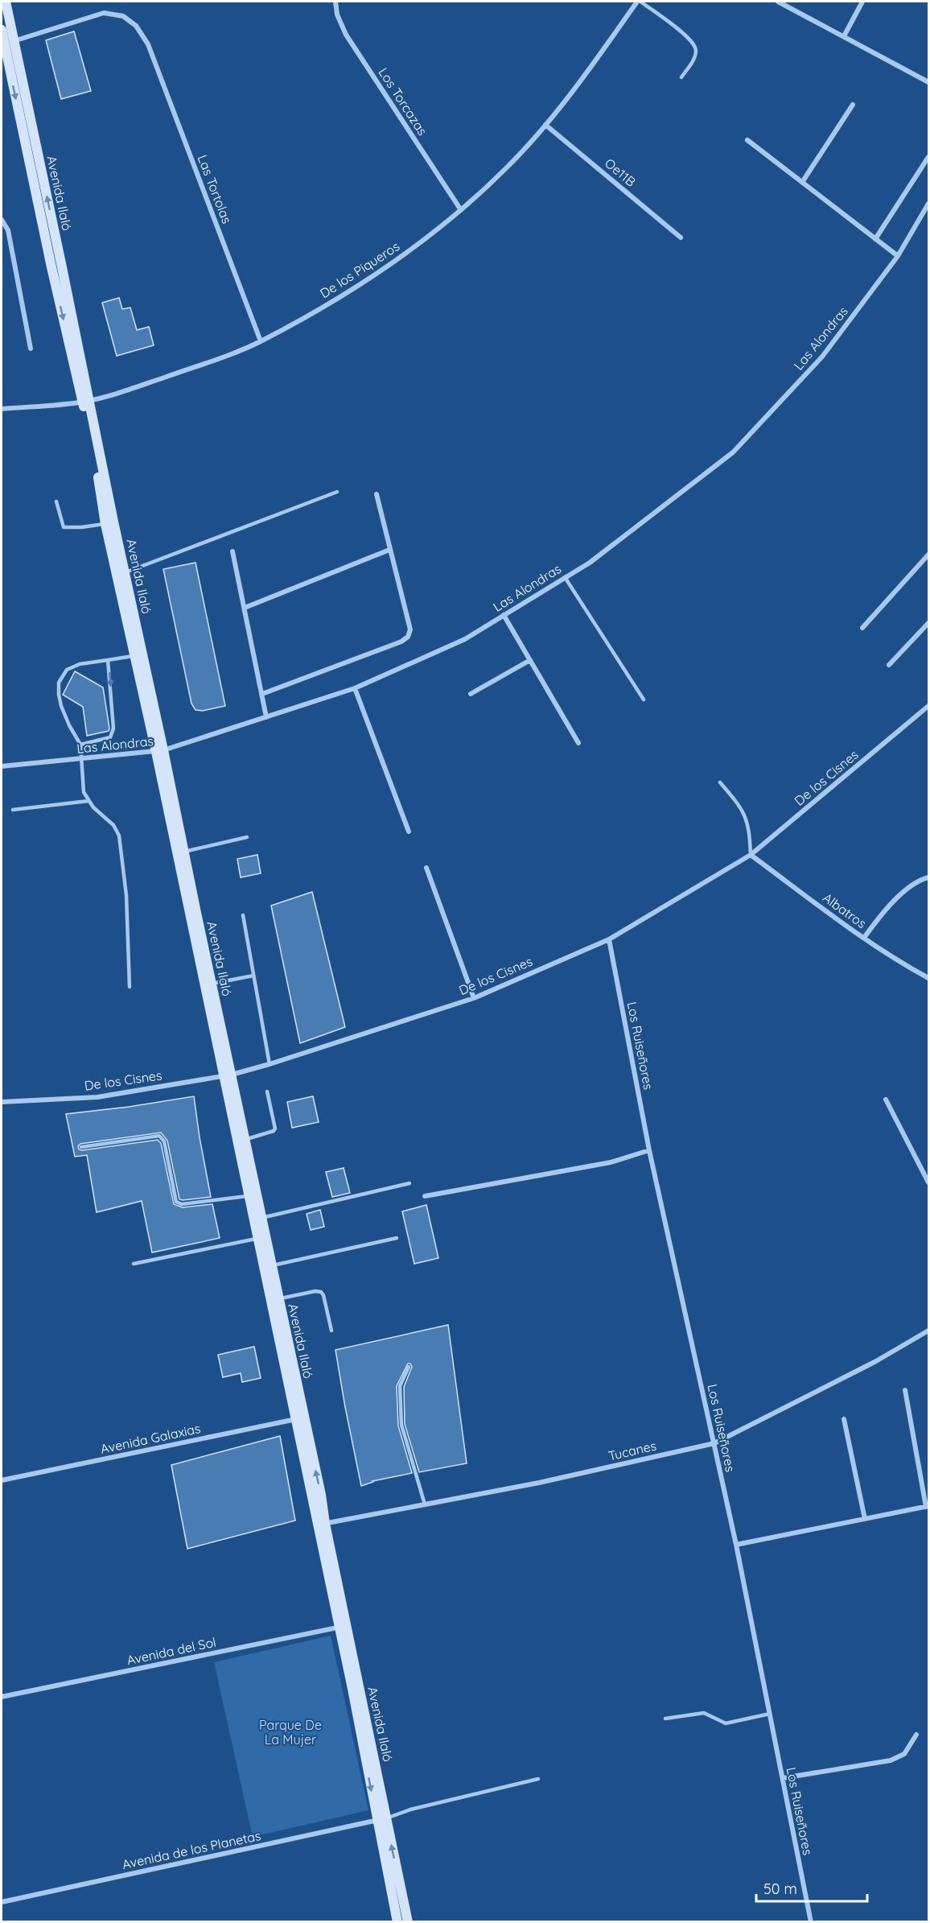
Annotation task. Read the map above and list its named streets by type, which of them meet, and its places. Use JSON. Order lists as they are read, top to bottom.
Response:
{
  "streets": {
    "main road": ["Avenida Ilaló"],
    "street": [
      "Los Torcazas",
      "Oe11B",
      "Las Tortolas",
      "De los Piqueros",
      "Las Alondras",
      "De los Cisnes",
      "Albatros",
      "Los Ruiseñores",
      "Avenida Galaxias",
      "Tucanes",
      "Avenida del Sol",
      "Avenida de los Planetas"
    ]
  },
  "crossings": [
    ["Los Torcazas", "De los Piqueros"],
    ["Oe11B", "De los Piqueros"],
    ["Las Tortolas", "Avenida Ilaló"],
    ["Las Tortolas", "De los Piqueros"],
    ["Avenida Ilaló", "De los Piqueros"],
    ["Avenida Ilaló", "Las Alondras"],
    ["Avenida Ilaló", "De los Cisnes"],
    ["Avenida Ilaló", "Avenida Galaxias"],
    ["Avenida Ilaló", "Tucanes"],
    ["Avenida Ilaló", "Avenida del Sol"],
    ["Avenida Ilaló", "Avenida de los Planetas"],
    ["De los Cisnes", "Albatros"],
    ["De los Cisnes", "Los Ruiseñores"],
    ["Los Ruiseñores", "Tucanes"]
  ],
  "parks": ["Parque De La Mujer"],
  "scale_bar": "50 m"
}
